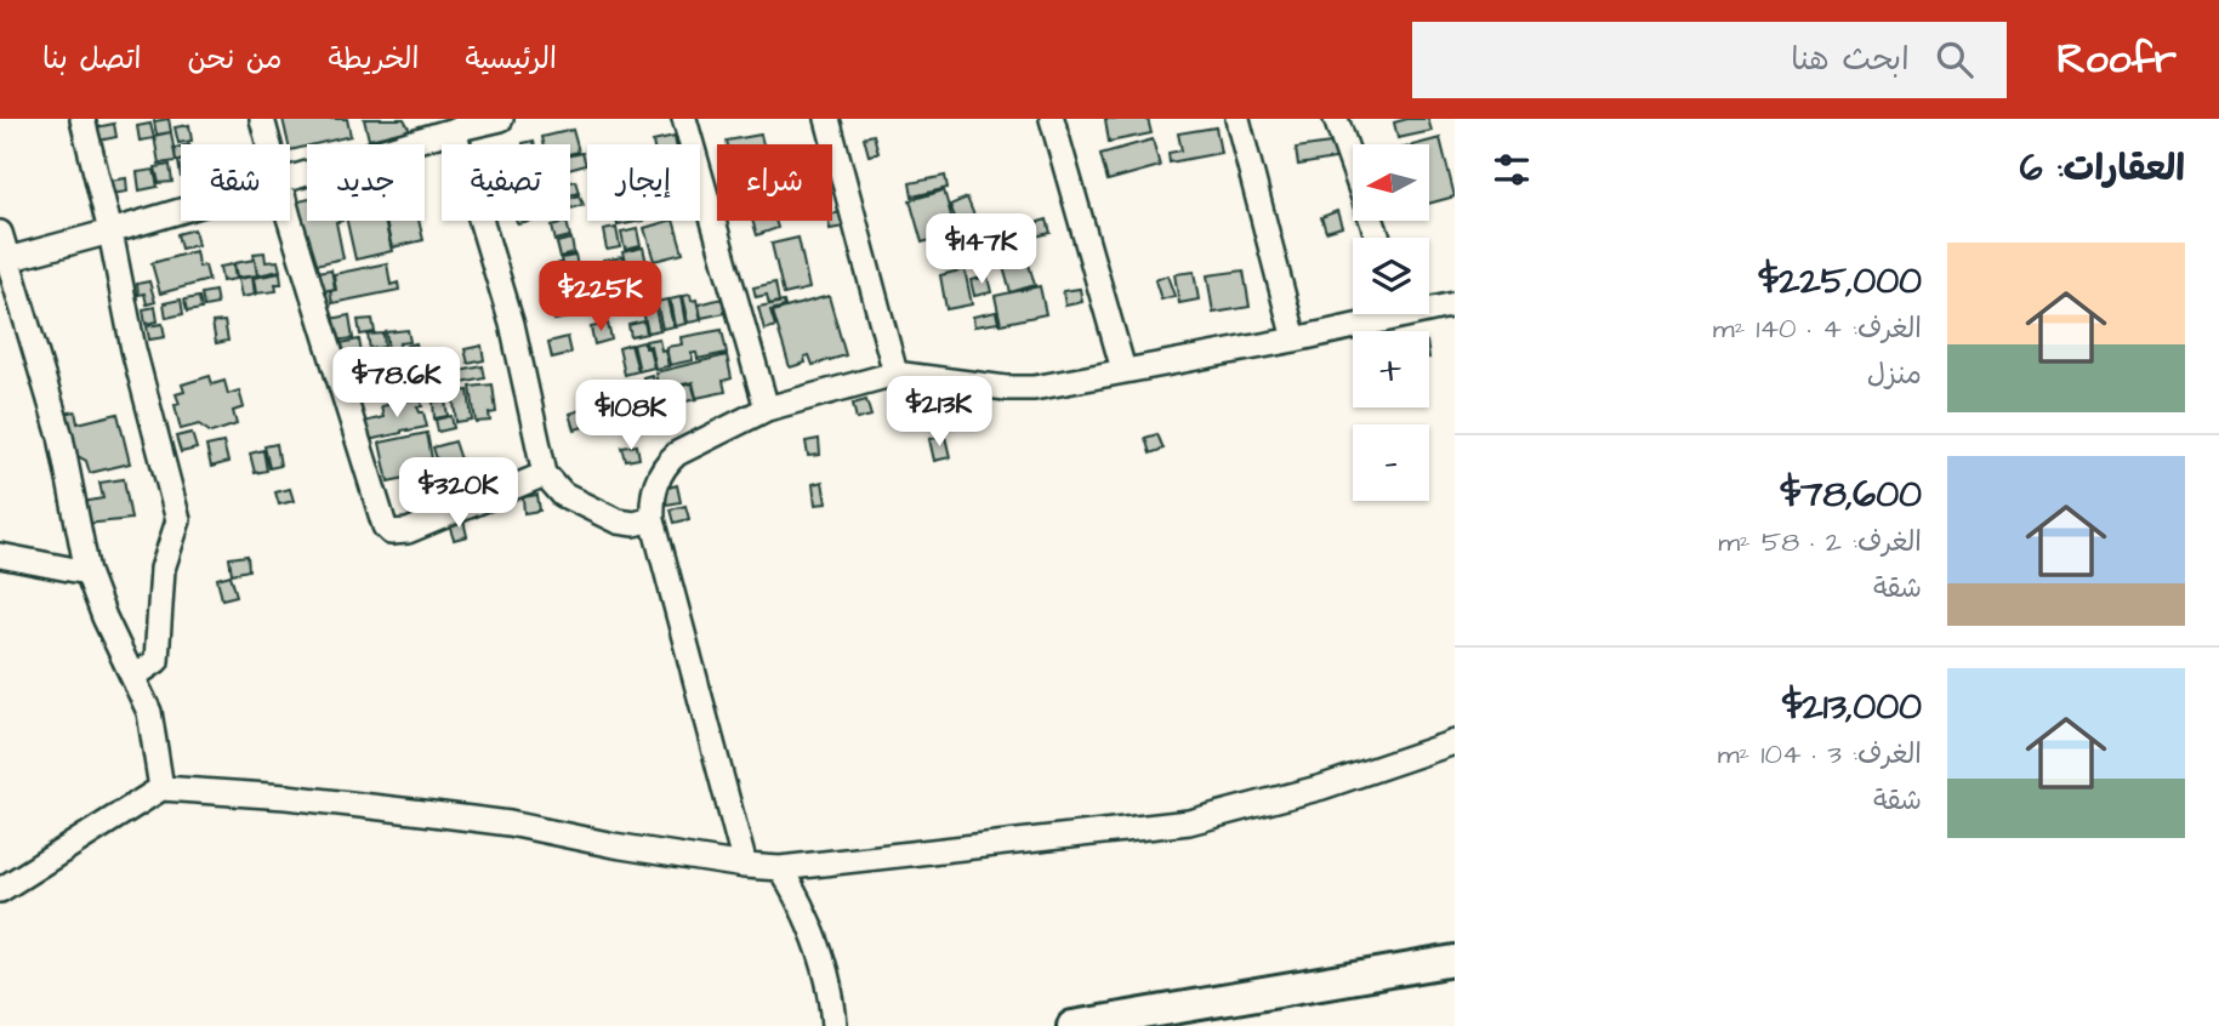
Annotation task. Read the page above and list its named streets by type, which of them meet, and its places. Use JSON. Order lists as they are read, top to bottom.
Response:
{
  "north": "left",
  "page": {
    "header": "Roofr",
    "search": "ابحث هنا",
    "nav": [
      "الرئيسية",
      "الخريطة",
      "من نحن",
      "اتصل بنا"
    ],
    "heading": "العقارات: 6",
    "map_buttons": ["+", "−"],
    "chip": [
      "شراء",
      "إيجار",
      "تصفية",
      "جديد",
      "شقة"
    ],
    "price": [
      "$147K",
      "$225K",
      "$78.6K",
      "$213K",
      "$108K",
      "$320K"
    ],
    "list": [
      {
        "name": "$225,000",
        "note": "الغرف: 4 · 140 m² · منزل"
      },
      {
        "name": "$78,600",
        "note": "الغرف: 2 · 58 m² · شقة"
      },
      {
        "name": "$213,000",
        "note": "الغرف: 3 · 104 m² · شقة"
      }
    ]
  }
}
